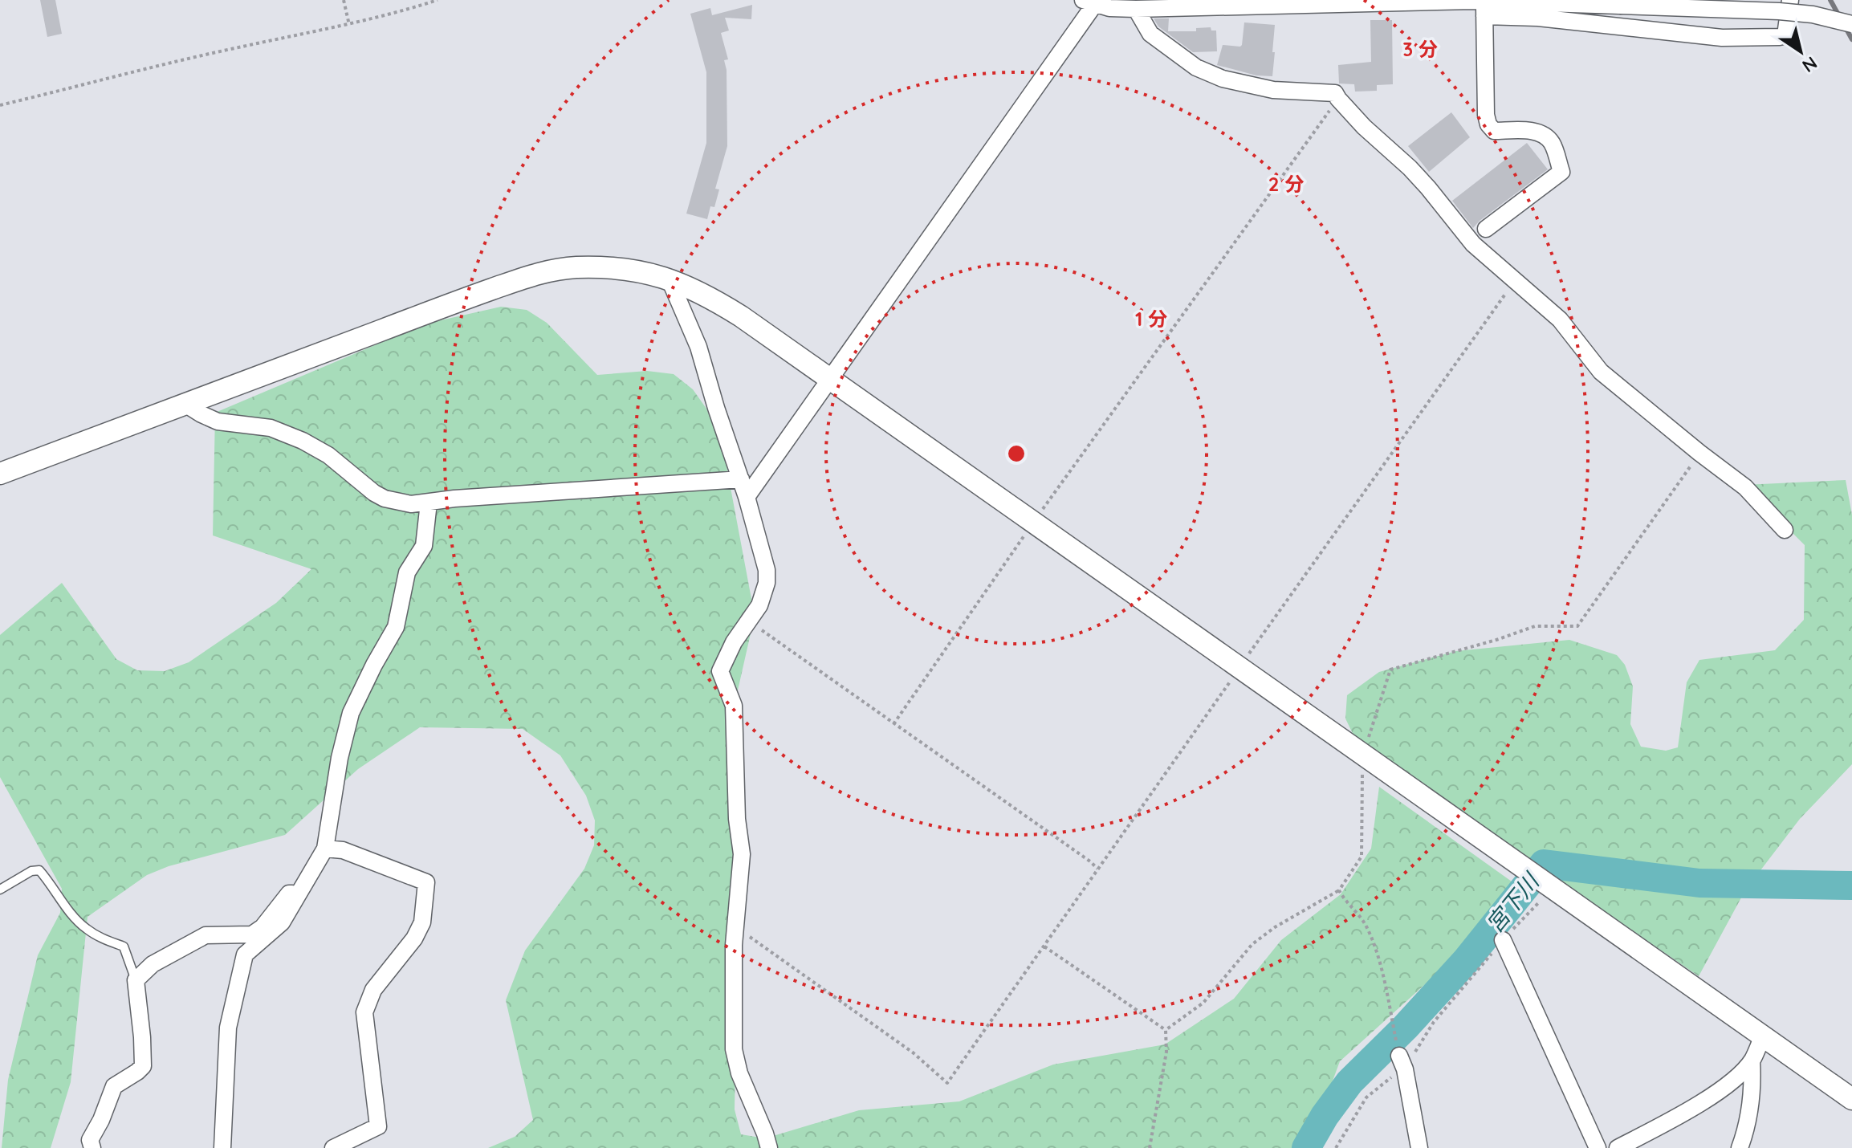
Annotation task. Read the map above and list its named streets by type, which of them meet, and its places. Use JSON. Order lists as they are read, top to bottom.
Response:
{
  "water": ["宮下川"],
  "north": "bottom right",
  "rings": ["3 分", "2 分", "1 分"]
}
